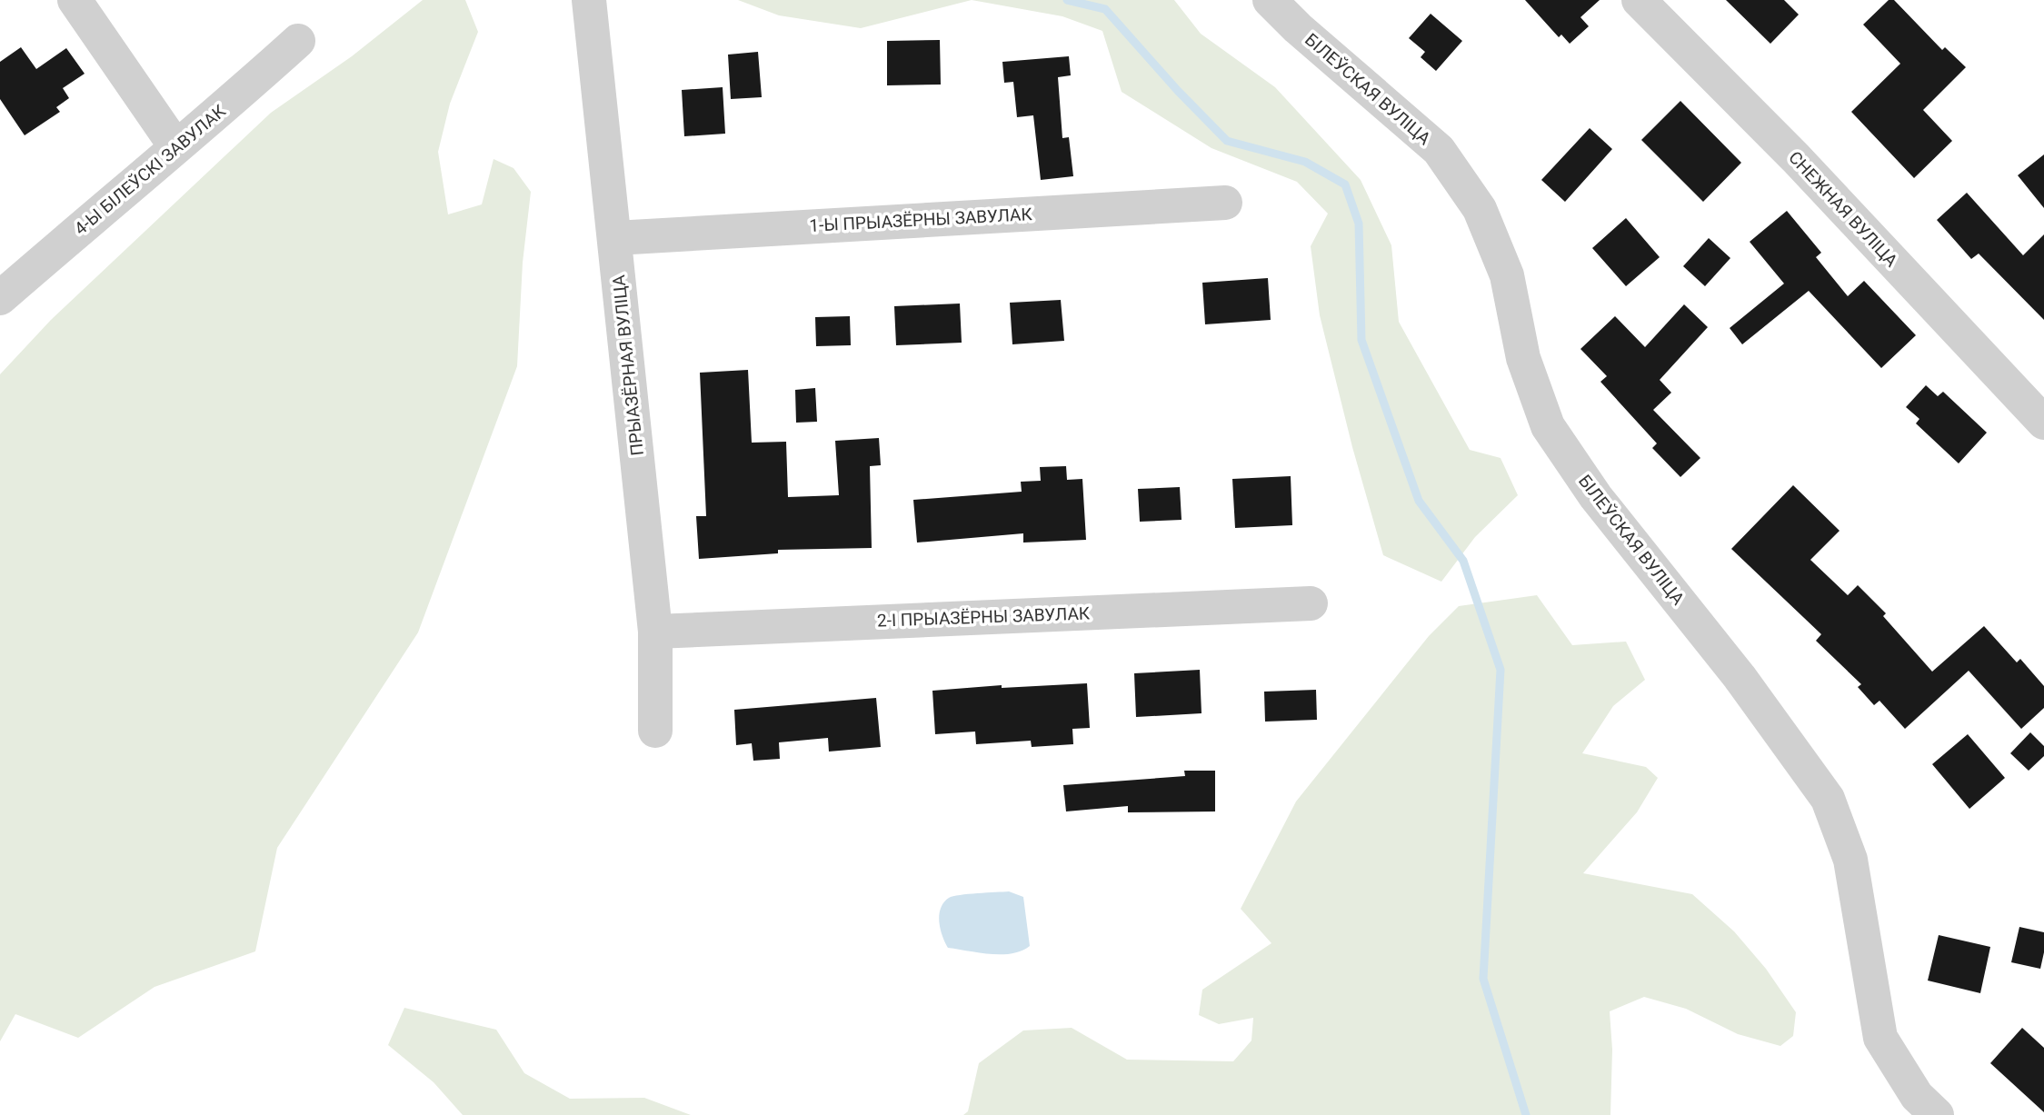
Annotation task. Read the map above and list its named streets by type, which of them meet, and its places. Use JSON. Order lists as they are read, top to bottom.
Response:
{
  "streets": {
    "street": [
      "БІЛЕЎСКАЯ ВУЛІЦА",
      "4-Ы БІЛЕЎСКІ ЗАВУЛАК",
      "СНЕЖНАЯ ВУЛІЦА",
      "1-Ы ПРЫАЗЁРНЫ ЗАВУЛАК",
      "ПРЫАЗЁРНАЯ ВУЛІЦА",
      "2-І ПРЫАЗЁРНЫ ЗАВУЛАК"
    ]
  },
  "crossings": [
    ["1-Ы ПРЫАЗЁРНЫ ЗАВУЛАК", "ПРЫАЗЁРНАЯ ВУЛІЦА"],
    ["ПРЫАЗЁРНАЯ ВУЛІЦА", "2-І ПРЫАЗЁРНЫ ЗАВУЛАК"]
  ]
}
